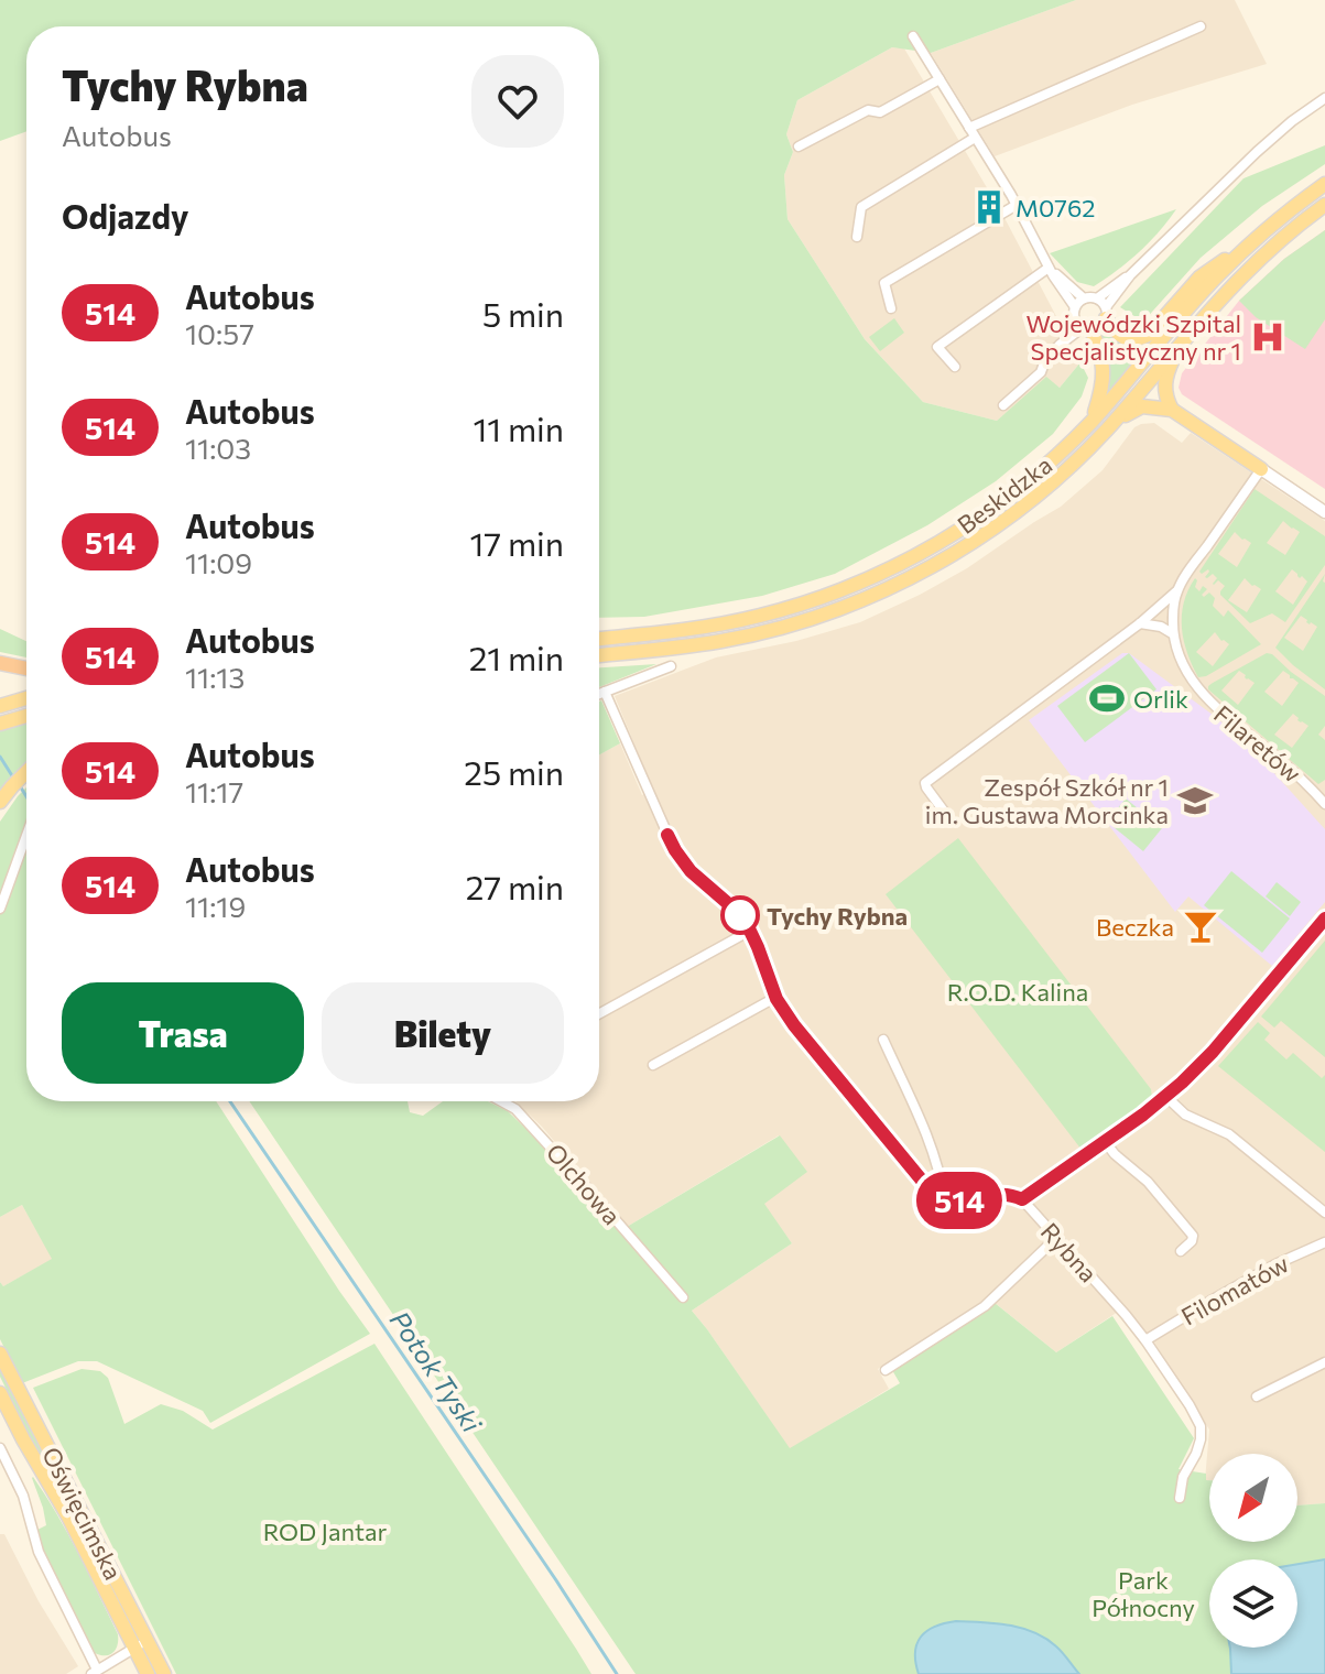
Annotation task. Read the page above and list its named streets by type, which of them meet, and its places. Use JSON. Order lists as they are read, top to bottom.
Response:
{
  "streets": {
    "main road": ["Beskidzka", "Oświęcimska"],
    "street": [
      "Filaretów",
      "Olchowa",
      "Rybna",
      "Filomatów"
    ]
  },
  "crossings": [
    ["Rybna", "Filomatów"]
  ],
  "water": ["Potok Tyski"],
  "parks": ["R.O.D. Kalina", "ROD Jantar", "Park Północny"],
  "places": {
    "building": ["M0762"],
    "hospital": ["Wojewódzki Szpital Specjalistyczny nr 1"],
    "sports": ["Orlik"],
    "school or university": ["Zespół Szkół nr 1 im. Gustawa Morcinka"],
    "other": ["Tychy Rybna"],
    "bar": ["Beczka"]
  },
  "lines": ["bus line 514"],
  "north": "bottom left",
  "page": {
    "on_map": "514",
    "heading": [
      ["Tychy Rybna", "Autobus"],
      "Odjazdy"
    ],
    "list": [
      {
        "mark": "514",
        "name": "Autobus",
        "note": "10:57",
        "value": "5 min"
      },
      {
        "mark": "514",
        "name": "Autobus",
        "note": "11:03",
        "value": "11 min"
      },
      {
        "mark": "514",
        "name": "Autobus",
        "note": "11:09",
        "value": "17 min"
      },
      {
        "mark": "514",
        "name": "Autobus",
        "note": "11:13",
        "value": "21 min"
      },
      {
        "mark": "514",
        "name": "Autobus",
        "note": "11:17",
        "value": "25 min"
      },
      {
        "mark": "514",
        "name": "Autobus",
        "note": "11:19",
        "value": "27 min"
      }
    ],
    "buttons": ["Trasa", "Bilety"]
  }
}
